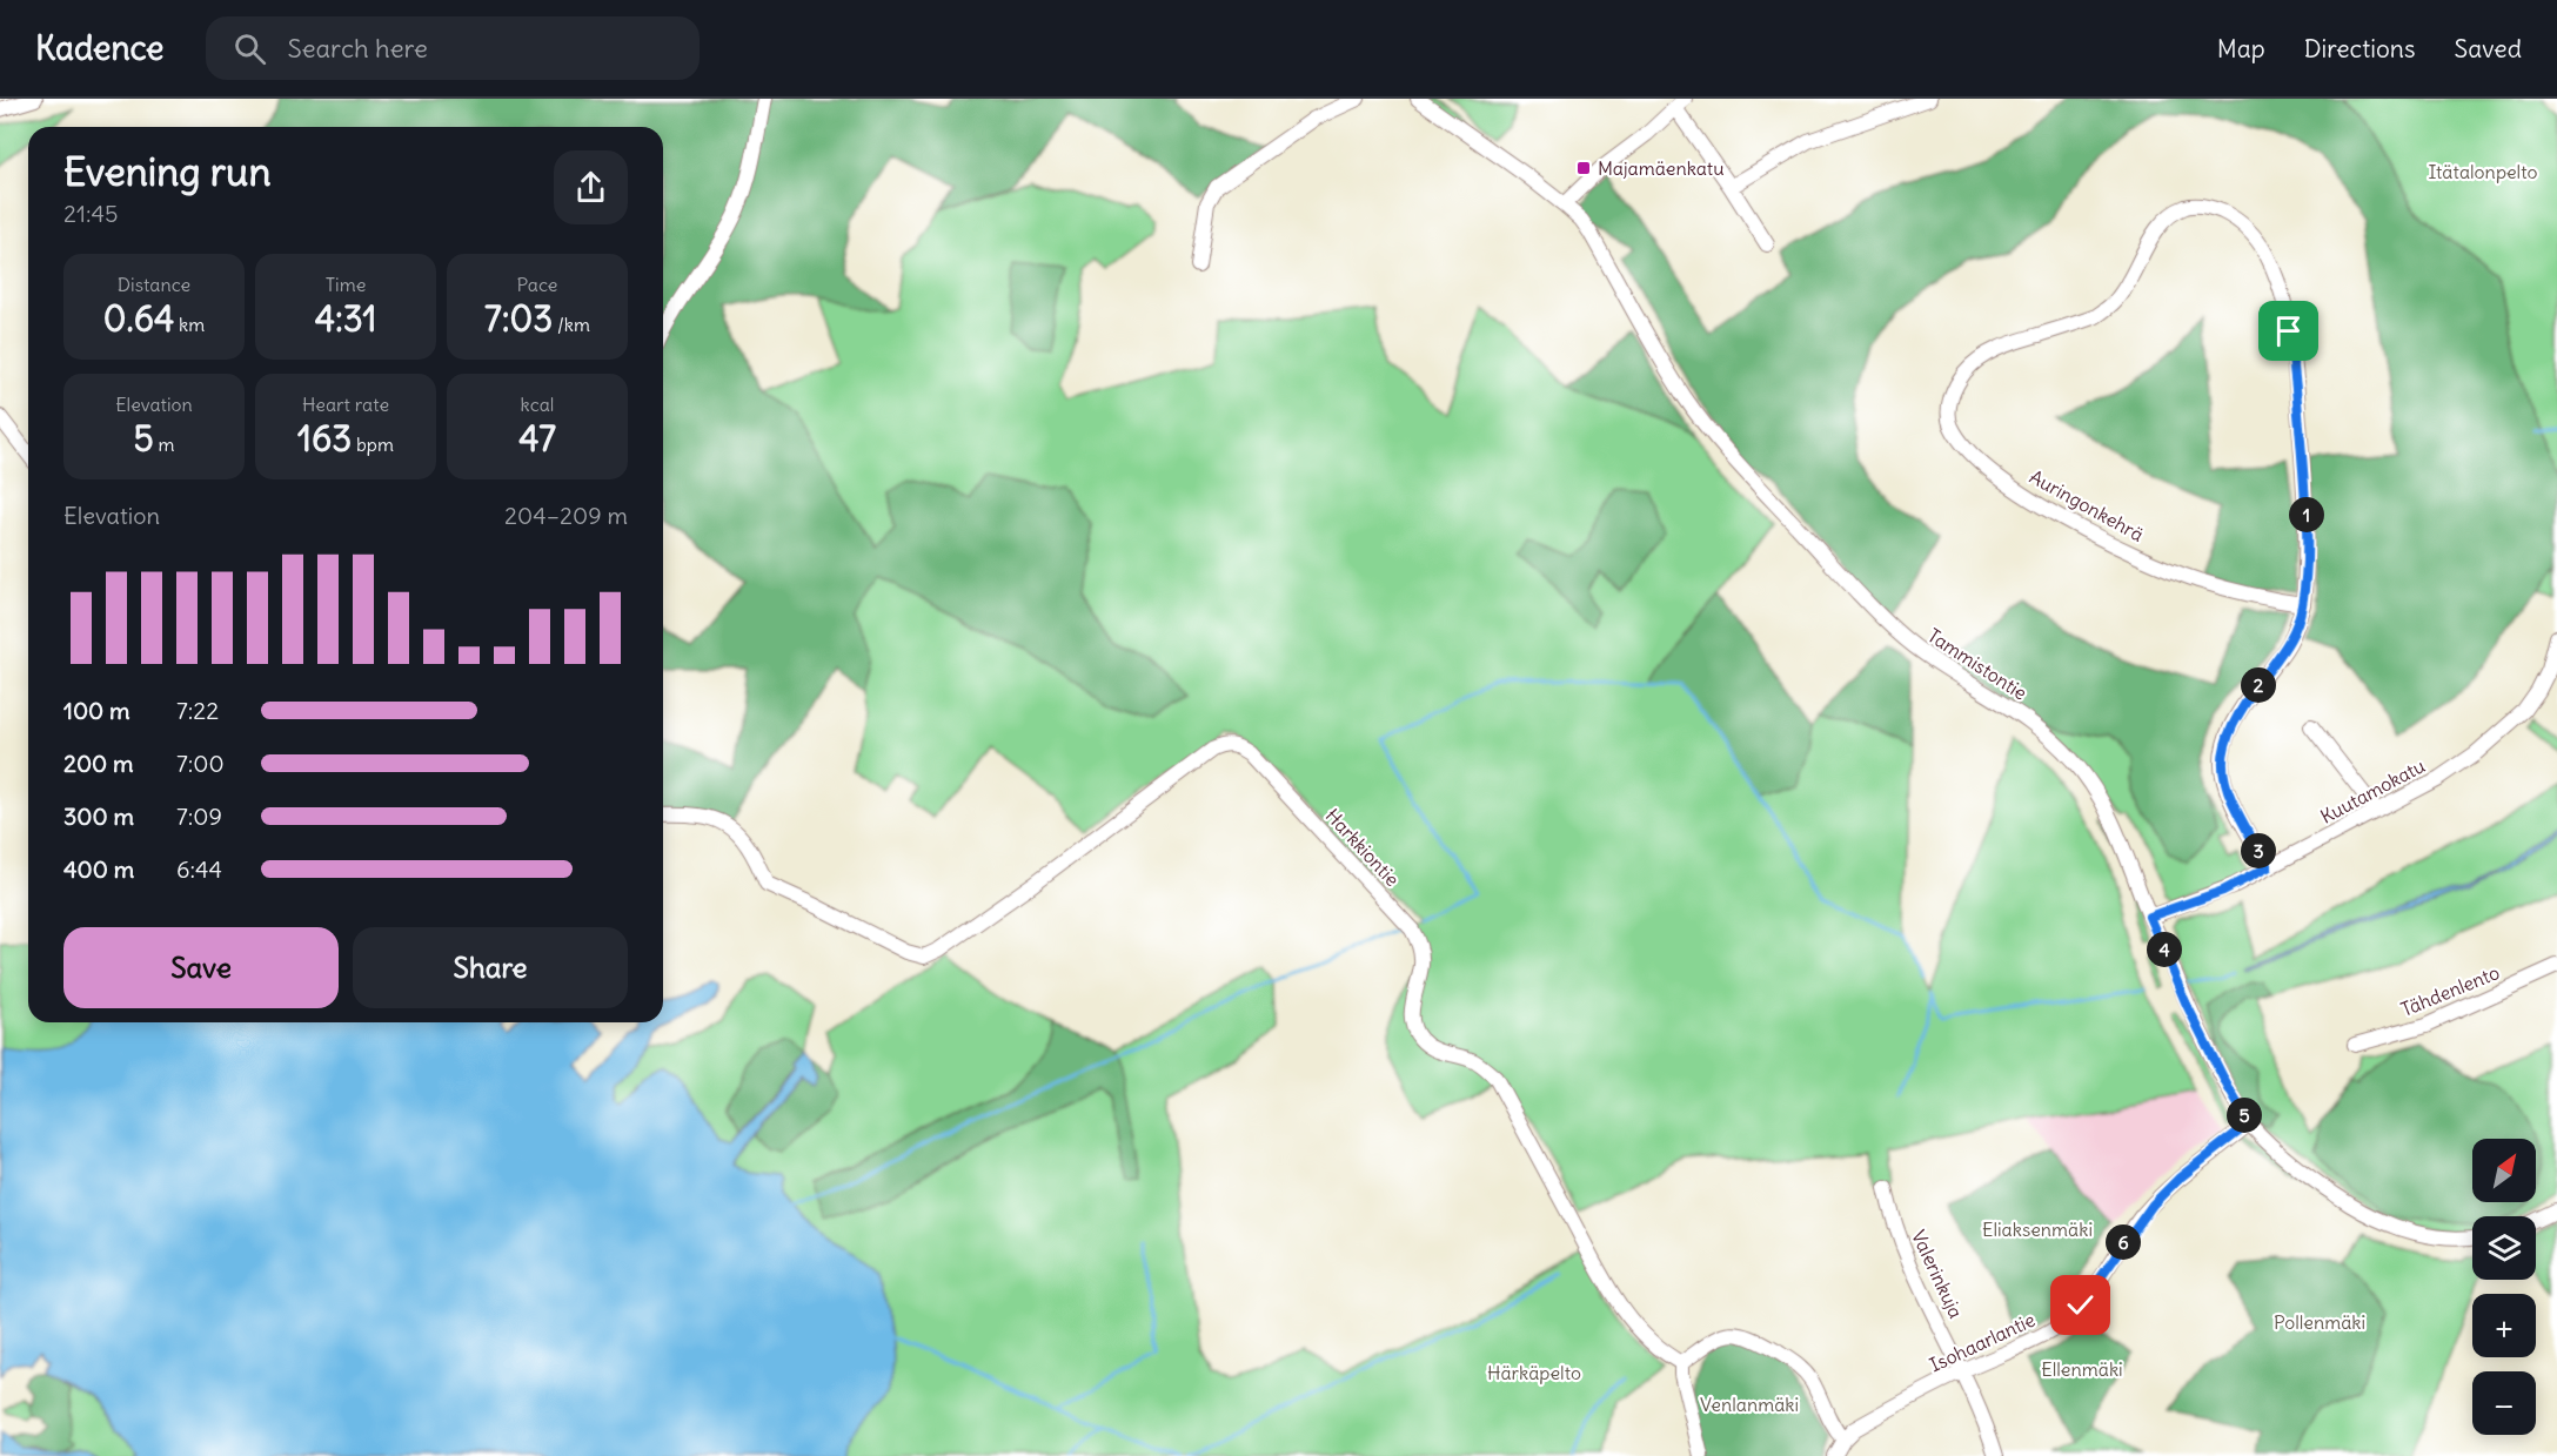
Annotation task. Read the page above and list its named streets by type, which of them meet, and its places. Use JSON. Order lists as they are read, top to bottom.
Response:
{
  "streets": {
    "street": [
      "Auringonkehrä",
      "Tammistontie",
      "Kuutamokatu",
      "Harkkiontie",
      "Tähdenlento",
      "Valerinkuja",
      "Isohaarlantie"
    ]
  },
  "crossings": [
    ["Auringonkehrä", "Kuutamokatu"],
    ["Tammistontie", "Kuutamokatu"],
    ["Tammistontie", "Isohaarlantie"],
    ["Valerinkuja", "Isohaarlantie"]
  ],
  "parks": [
    "Itätalonpelto",
    "Eliaksenmäki",
    "Pollenmäki",
    "Ellenmäki",
    "Härkäpelto",
    "Venlanmäki"
  ],
  "places": {
    "transit": ["Majamäenkatu"]
  },
  "north": "top right",
  "page": {
    "header": "Kadence",
    "search": "Search here",
    "nav": ["Map", "Directions", "Saved"],
    "heading": ["Evening run", "21:45"],
    "stats": [
      ["Distance", "0.64 km"],
      ["Time", "4:31"],
      ["Pace", "7:03 /km"],
      ["Elevation", "5 m"],
      ["Heart rate", "163 bpm"],
      ["kcal", "47"]
    ],
    "chart": ["Elevation", "204–209 m"],
    "pins": [
      "1",
      "2",
      "3",
      "4",
      "5",
      "6"
    ],
    "list": [
      {
        "name": "100 m",
        "note": "7:22"
      },
      {
        "name": "200 m",
        "note": "7:00"
      },
      {
        "name": "300 m",
        "note": "7:09"
      },
      {
        "name": "400 m",
        "note": "6:44"
      }
    ],
    "buttons": ["Save", "Share"],
    "map_buttons": ["+", "−"]
  }
}
